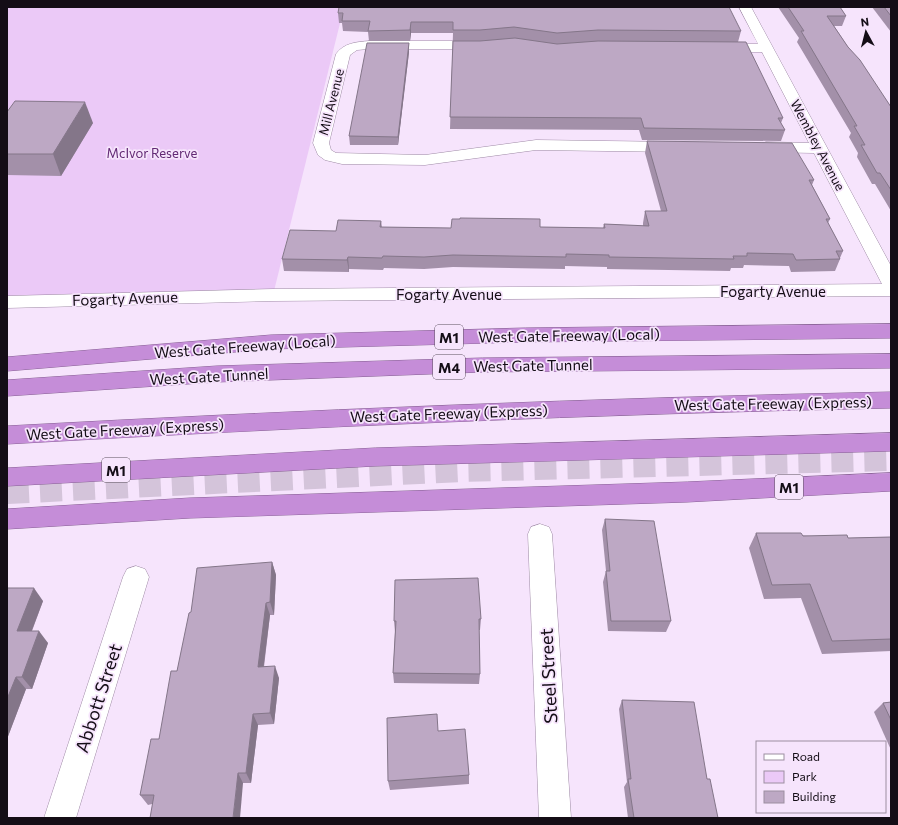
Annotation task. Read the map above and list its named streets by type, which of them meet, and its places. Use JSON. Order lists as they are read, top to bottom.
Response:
{
  "streets": {
    "highway": [
      "West Gate Freeway (Local)",
      "M1",
      "West Gate Tunnel",
      "M4",
      "West Gate Freeway (Express)"
    ],
    "street": [
      "Mill Avenue",
      "Wembley Avenue",
      "Fogarty Avenue",
      "Steel Street",
      "Abbott Street"
    ]
  },
  "parks": ["McIvor Reserve"],
  "legend": ["Road", "Park", "Building"],
  "north": "top"
}
